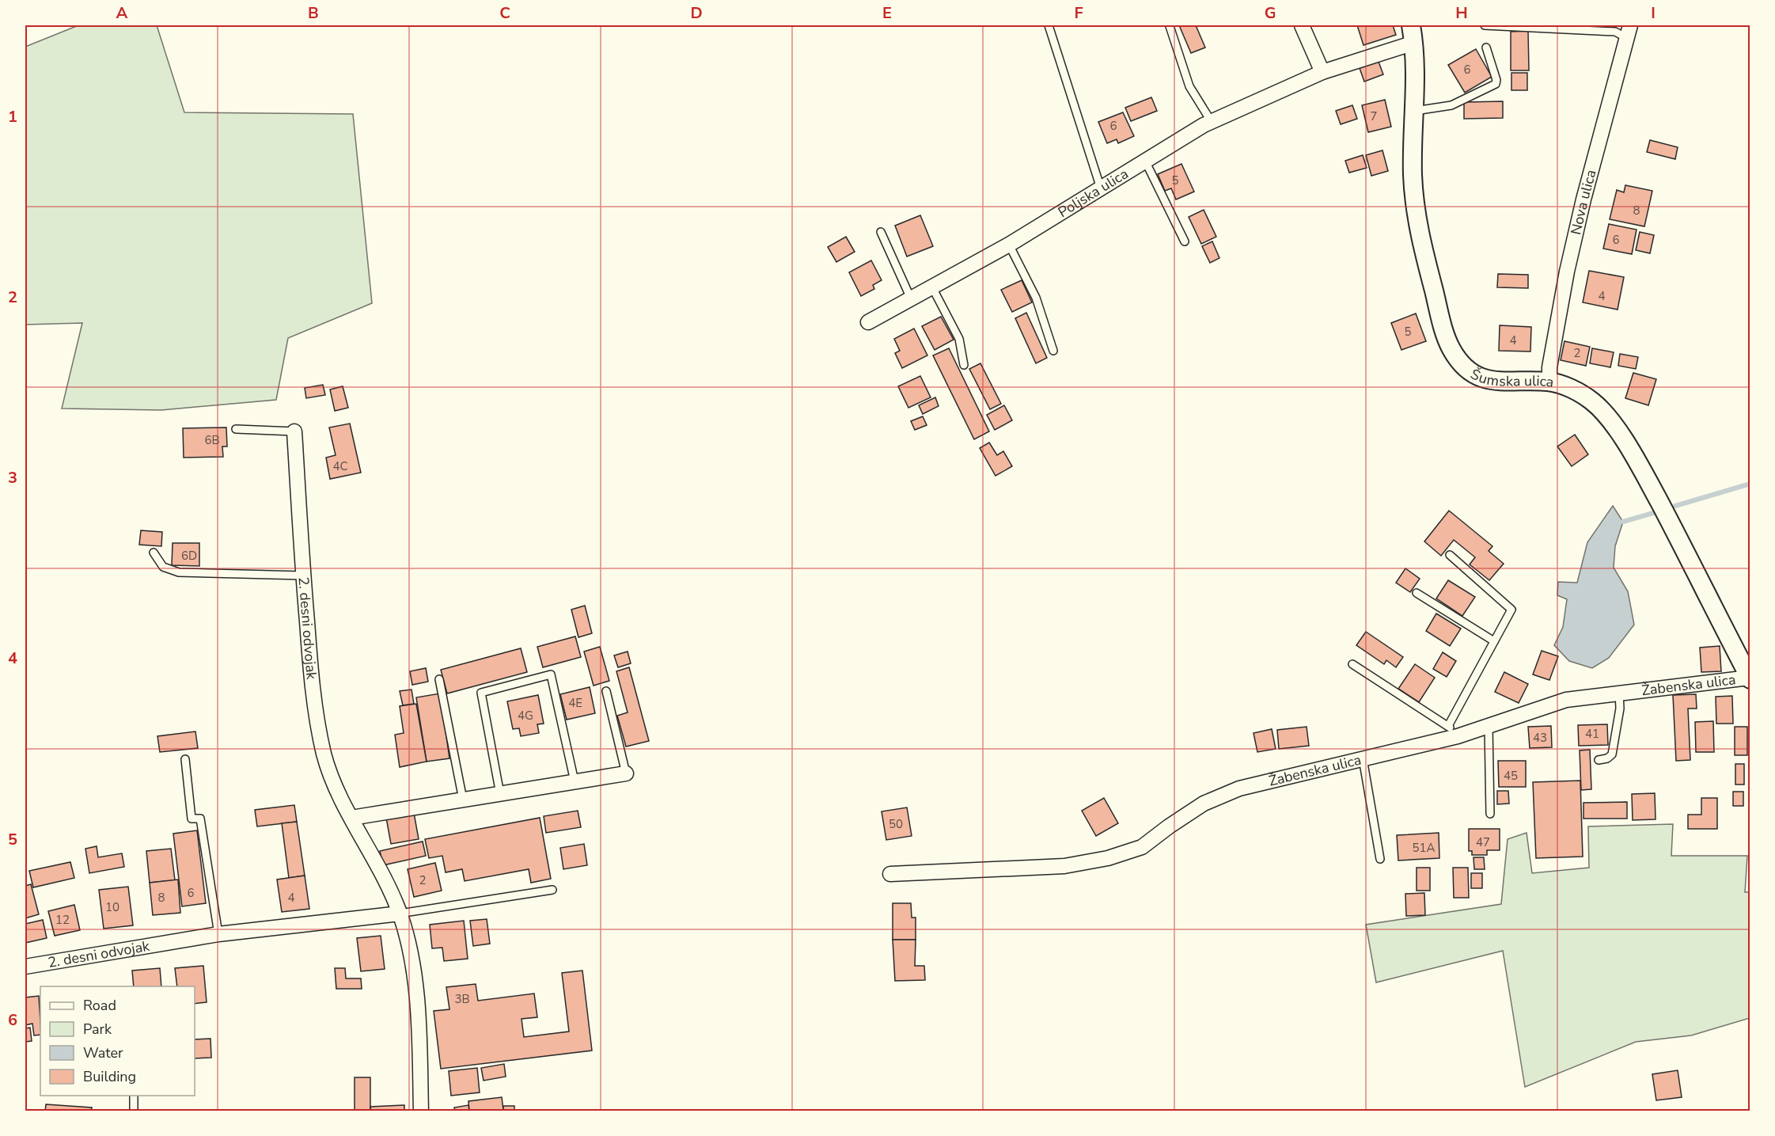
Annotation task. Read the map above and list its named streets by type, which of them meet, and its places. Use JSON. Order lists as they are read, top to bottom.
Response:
{
  "streets": {
    "street": [
      "Poljska ulica",
      "Nova ulica",
      "Šumska ulica",
      "2. desni odvojak",
      "Žabenska ulica"
    ]
  },
  "crossings": [
    ["Poljska ulica", "Šumska ulica"],
    ["Nova ulica", "Šumska ulica"],
    ["Šumska ulica", "Žabenska ulica"]
  ],
  "house_numbers": [
    "6",
    "7",
    "6",
    "5",
    "8",
    "6",
    "4",
    "5",
    "4",
    "2",
    "6B",
    "4C",
    "6D",
    "4E",
    "4G",
    "41",
    "43",
    "45",
    "50",
    "47",
    "51A",
    "2",
    "6",
    "8",
    "4",
    "10",
    "12",
    "3B"
  ],
  "legend": [
    "Road",
    "Park",
    "Water",
    "Building"
  ],
  "grid": {
    "columns": [
      "A",
      "B",
      "C",
      "D",
      "E",
      "F",
      "G",
      "H",
      "I"
    ],
    "rows": [
      "1",
      "2",
      "3",
      "4",
      "5",
      "6"
    ]
  }
}
